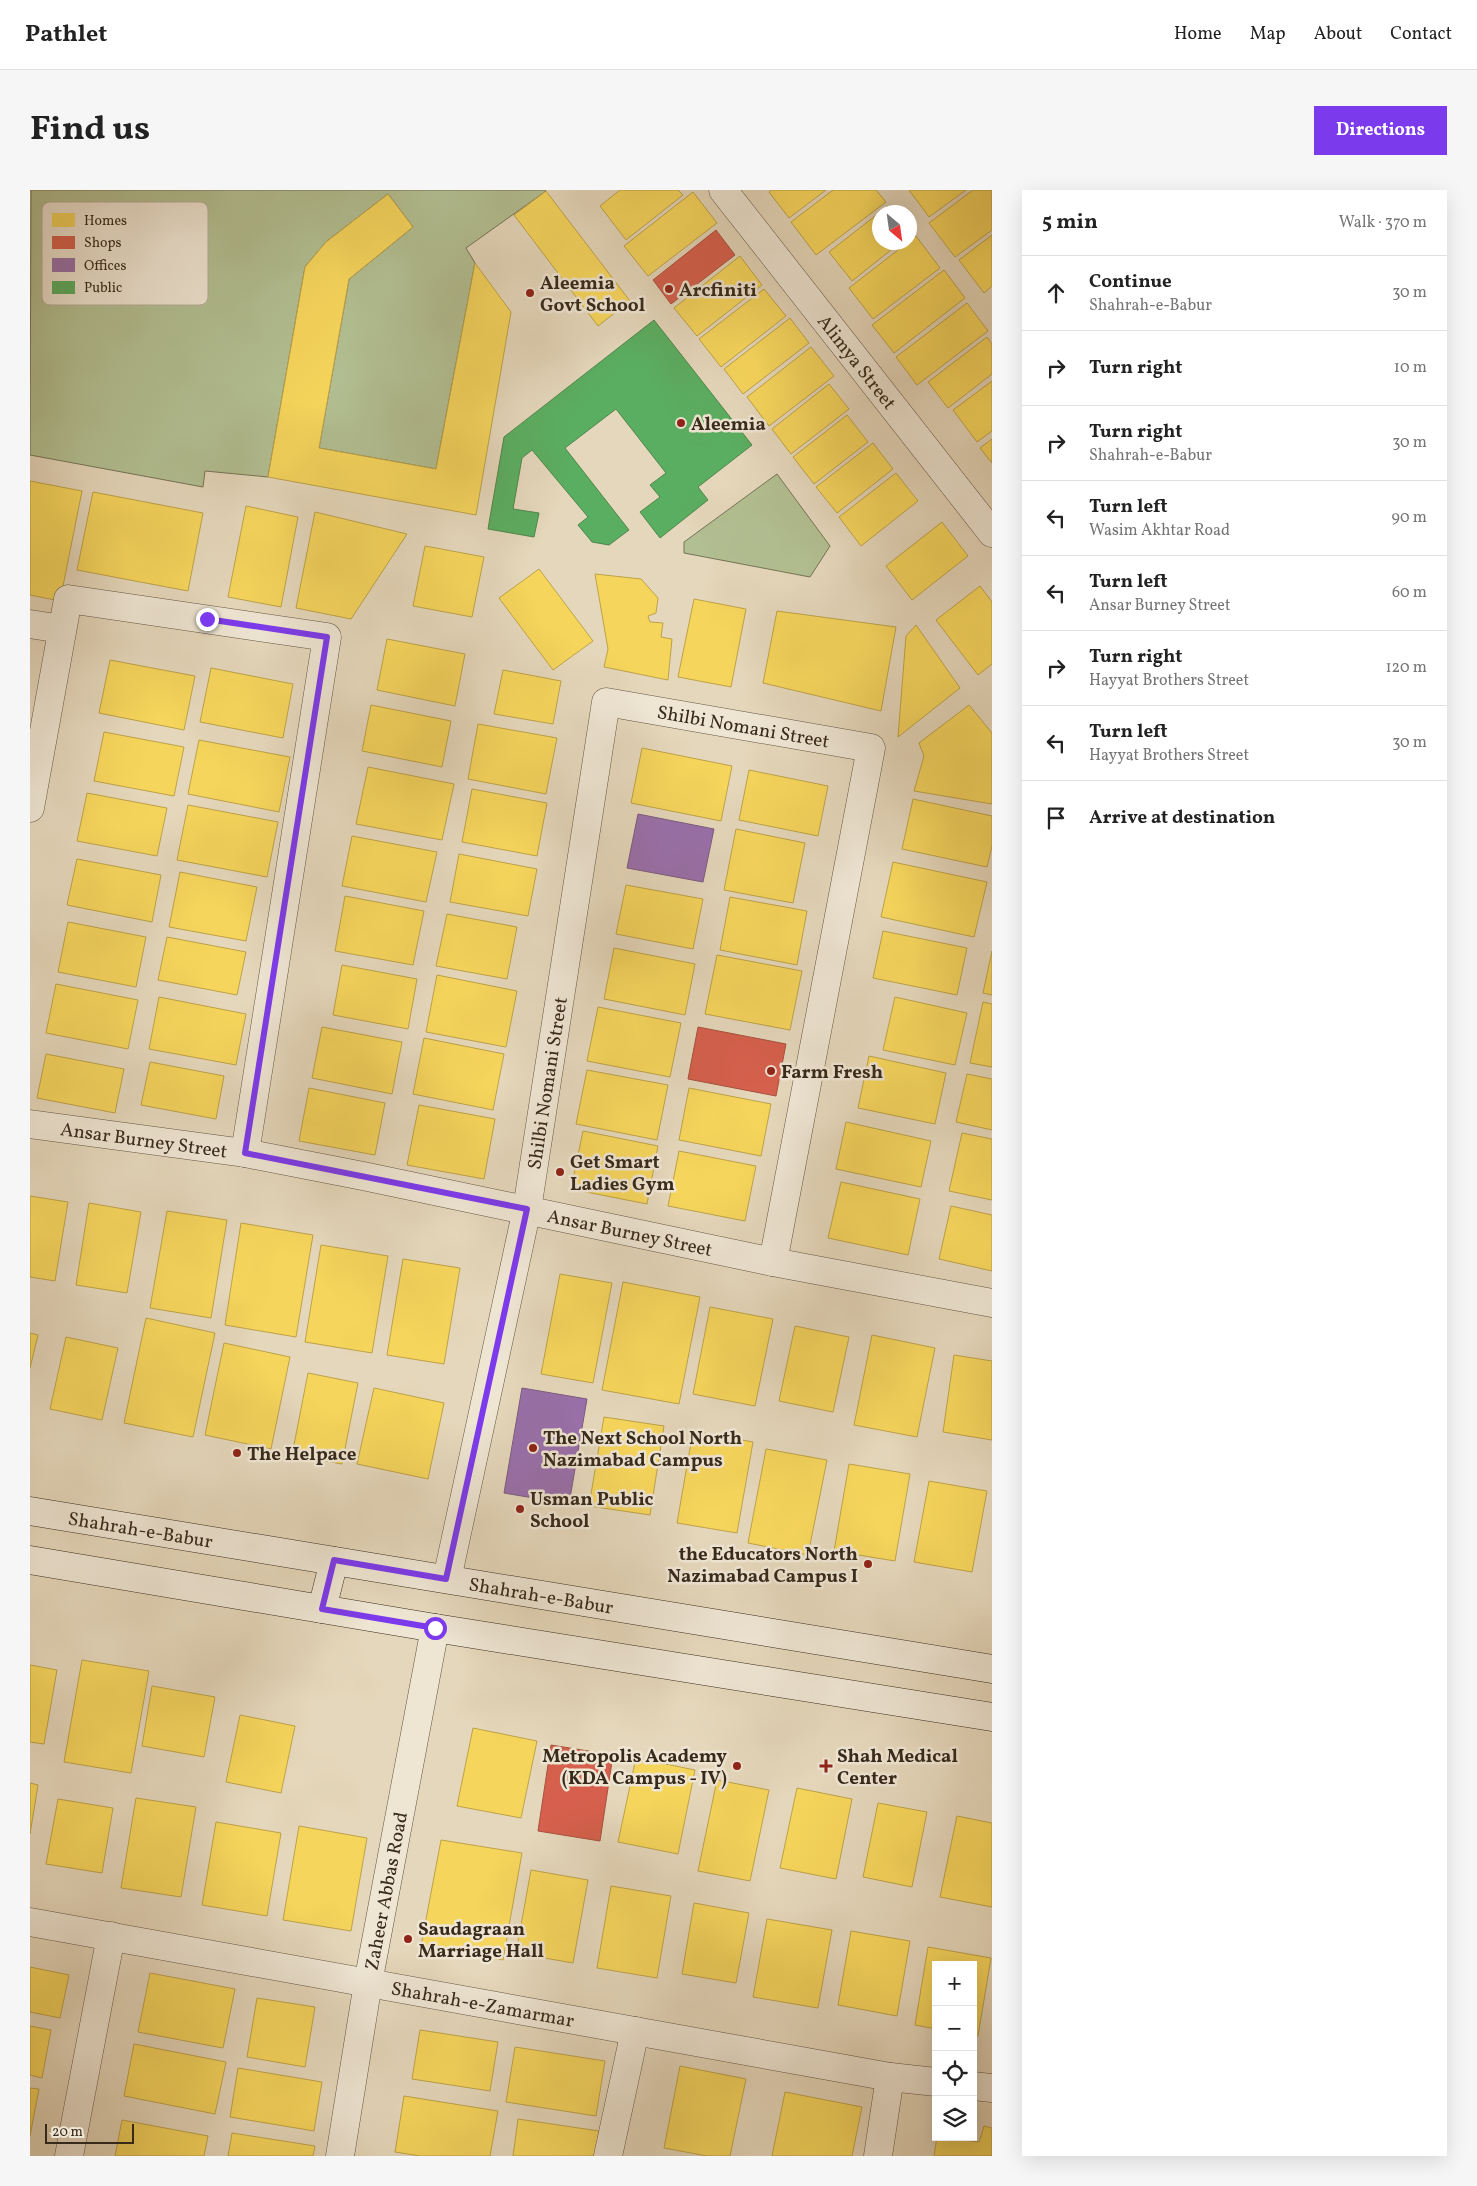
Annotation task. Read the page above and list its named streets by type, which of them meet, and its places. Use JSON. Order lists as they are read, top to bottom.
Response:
{
  "streets": {
    "street": [
      "Alimya Street",
      "Shilbi Nomani Street",
      "Ansar Burney Street",
      "Shahrah-e-Babur",
      "Zaheer Abbas Road",
      "Shahrah-e-Zamarmar"
    ]
  },
  "crossings": [
    ["Shilbi Nomani Street", "Ansar Burney Street"],
    ["Zaheer Abbas Road", "Shahrah-e-Zamarmar"]
  ],
  "places": {
    "other": [
      "Arcfiniti",
      "Aleemia Govt School",
      "Aleemia",
      "Farm Fresh",
      "Get Smart Ladies Gym",
      "The Next School North Nazimabad Campus",
      "The Helpace",
      "Usman Public School",
      "the Educators North Nazimabad Campus I",
      "Metropolis Academy (KDA Campus - IV)",
      "Saudagraan Marriage Hall"
    ],
    "health": ["Shah Medical Center"]
  },
  "legend": [
    "Homes",
    "Shops",
    "Offices",
    "Public"
  ],
  "scale_bar": "20 m",
  "north": "bottom right",
  "page": {
    "header": "Pathlet",
    "nav": [
      "Home",
      "Map",
      "About",
      "Contact"
    ],
    "title": "Find us",
    "buttons": "Directions",
    "heading": ["5 min", "Walk · 370 m"],
    "list": [
      ["Continue", "Shahrah-e-Babur", "30 m"],
      ["Turn right", "10 m"],
      ["Turn right", "Shahrah-e-Babur", "30 m"],
      ["Turn left", "Wasim Akhtar Road", "90 m"],
      ["Turn left", "Ansar Burney Street", "60 m"],
      ["Turn right", "Hayyat Brothers Street", "120 m"],
      ["Turn left", "Hayyat Brothers Street", "30 m"],
      "Arrive at destination"
    ],
    "map_buttons": ["+", "−"],
    "scale": "20 m"
  }
}
